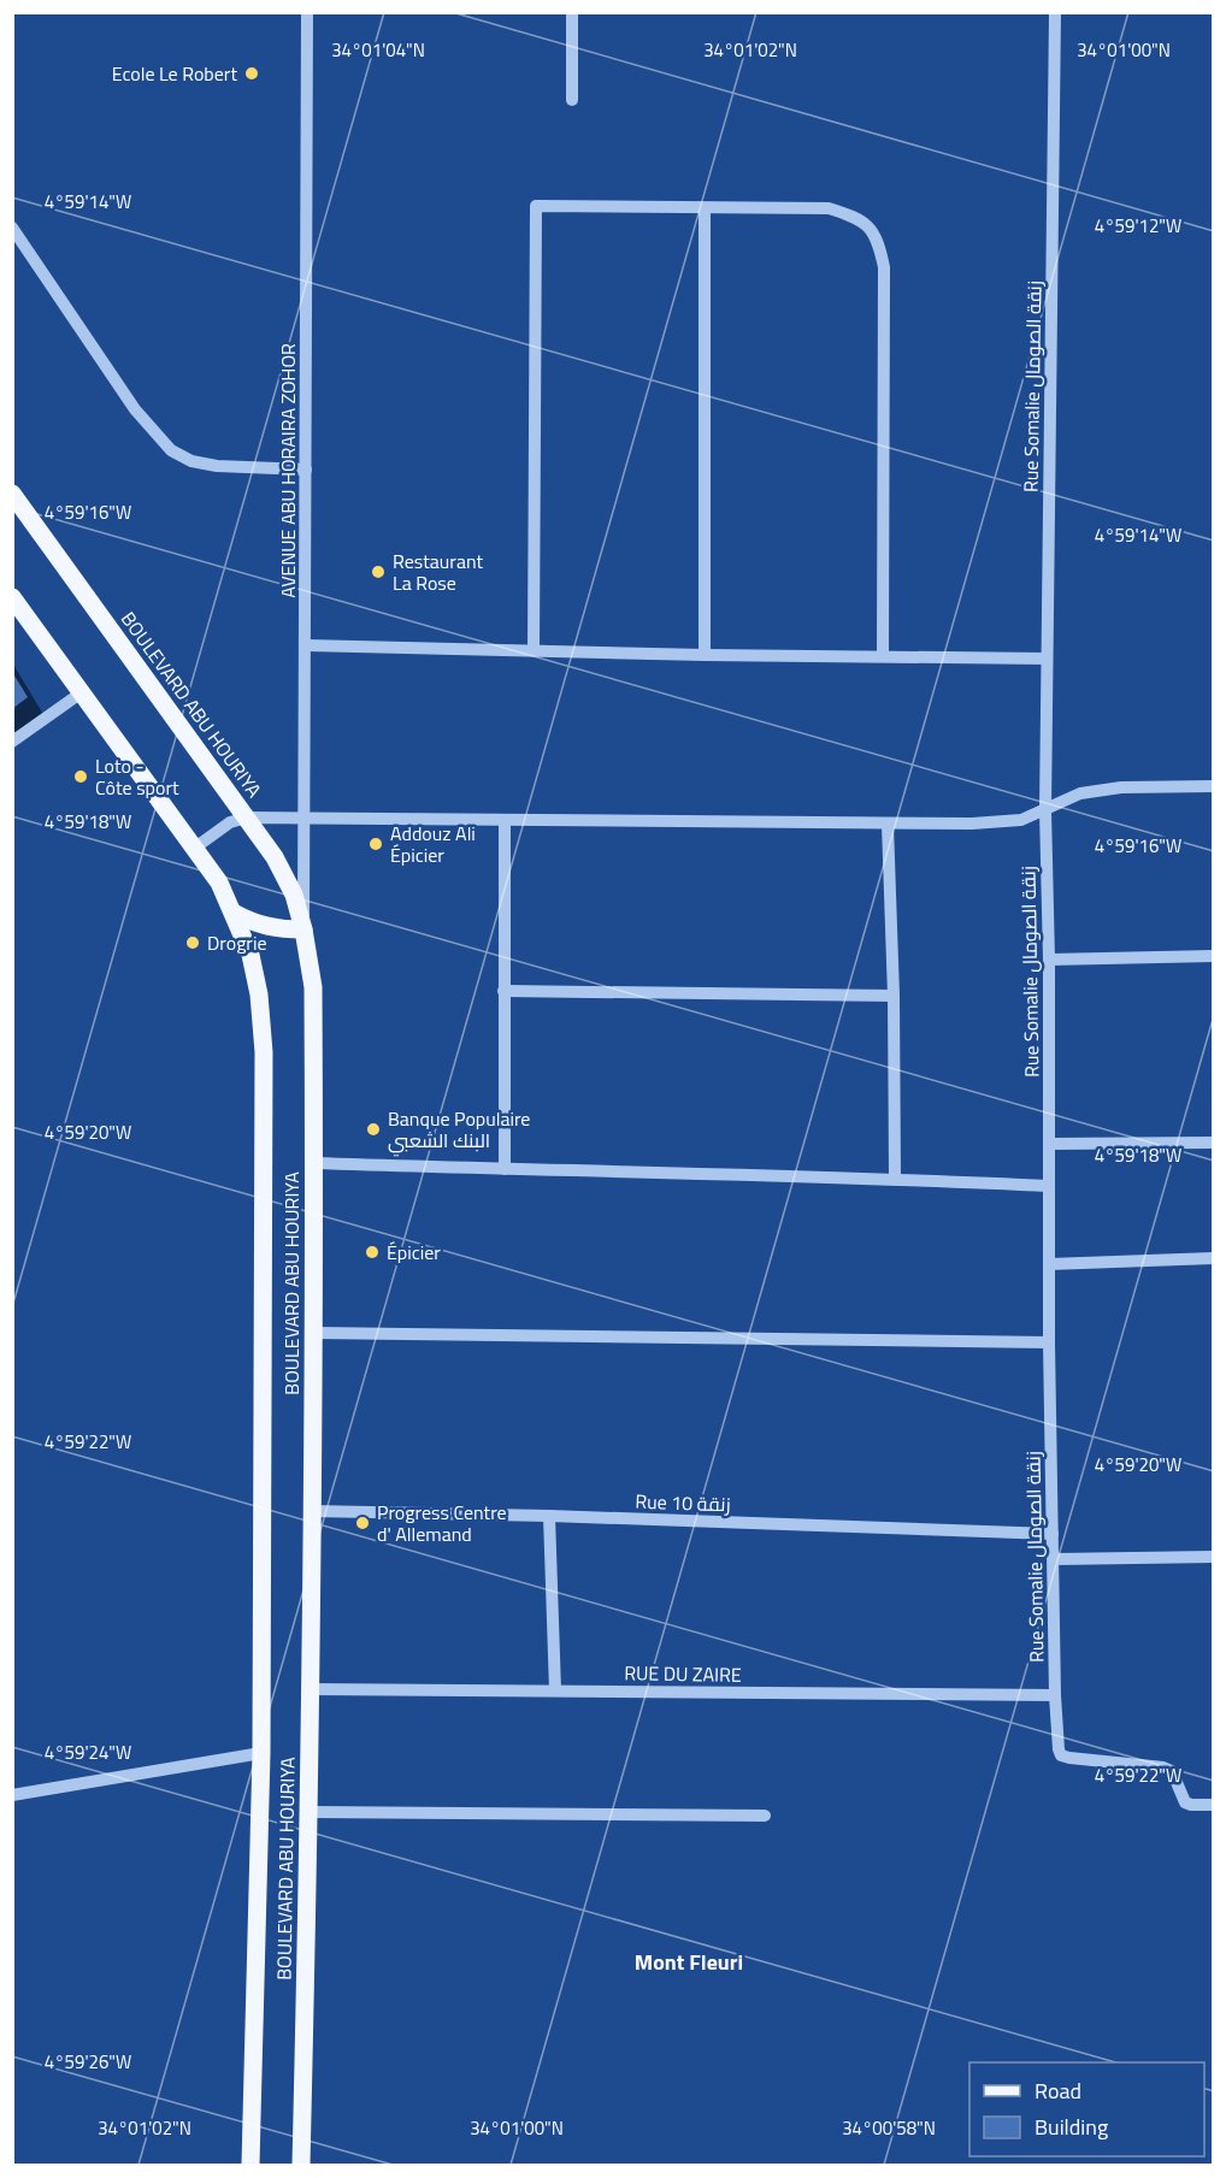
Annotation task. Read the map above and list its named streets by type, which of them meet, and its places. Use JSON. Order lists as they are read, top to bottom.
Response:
{
  "streets": {
    "main road": ["BOULEVARD ABU HOURIYA"],
    "street": [
      "Rue Somalie زنقة الصومال",
      "AVENUE ABU HORAIRA ZOHOR",
      "Rue 10 زنقة",
      "RUE DU ZAIRE"
    ]
  },
  "crossings": [
    ["Rue Somalie زنقة الصومال", "Rue 10 زنقة"],
    ["Rue Somalie زنقة الصومال", "RUE DU ZAIRE"],
    ["AVENUE ABU HORAIRA ZOHOR", "BOULEVARD ABU HOURIYA"],
    ["BOULEVARD ABU HOURIYA", "Rue 10 زنقة"],
    ["BOULEVARD ABU HOURIYA", "RUE DU ZAIRE"]
  ],
  "districts": ["Mont Fleuri"],
  "places": [
    "Ecole Le Robert",
    "Restaurant La Rose",
    "Loto - Côte sport",
    "Addouz Ali Épicier",
    "Drogrie",
    "Banque Populaire البنك الشعبي",
    "Épicier",
    "Progress Centre d' Allemand"
  ],
  "legend": ["Road", "Building"],
  "coordinates": [
    "34°01'04\"N",
    "34°01'02\"N",
    "34°01'00\"N",
    "4°59'14\"W",
    "4°59'12\"W",
    "4°59'16\"W",
    "4°59'18\"W",
    "4°59'20\"W",
    "4°59'22\"W",
    "4°59'24\"W",
    "4°59'26\"W",
    "34°00'58\"N"
  ]
}
